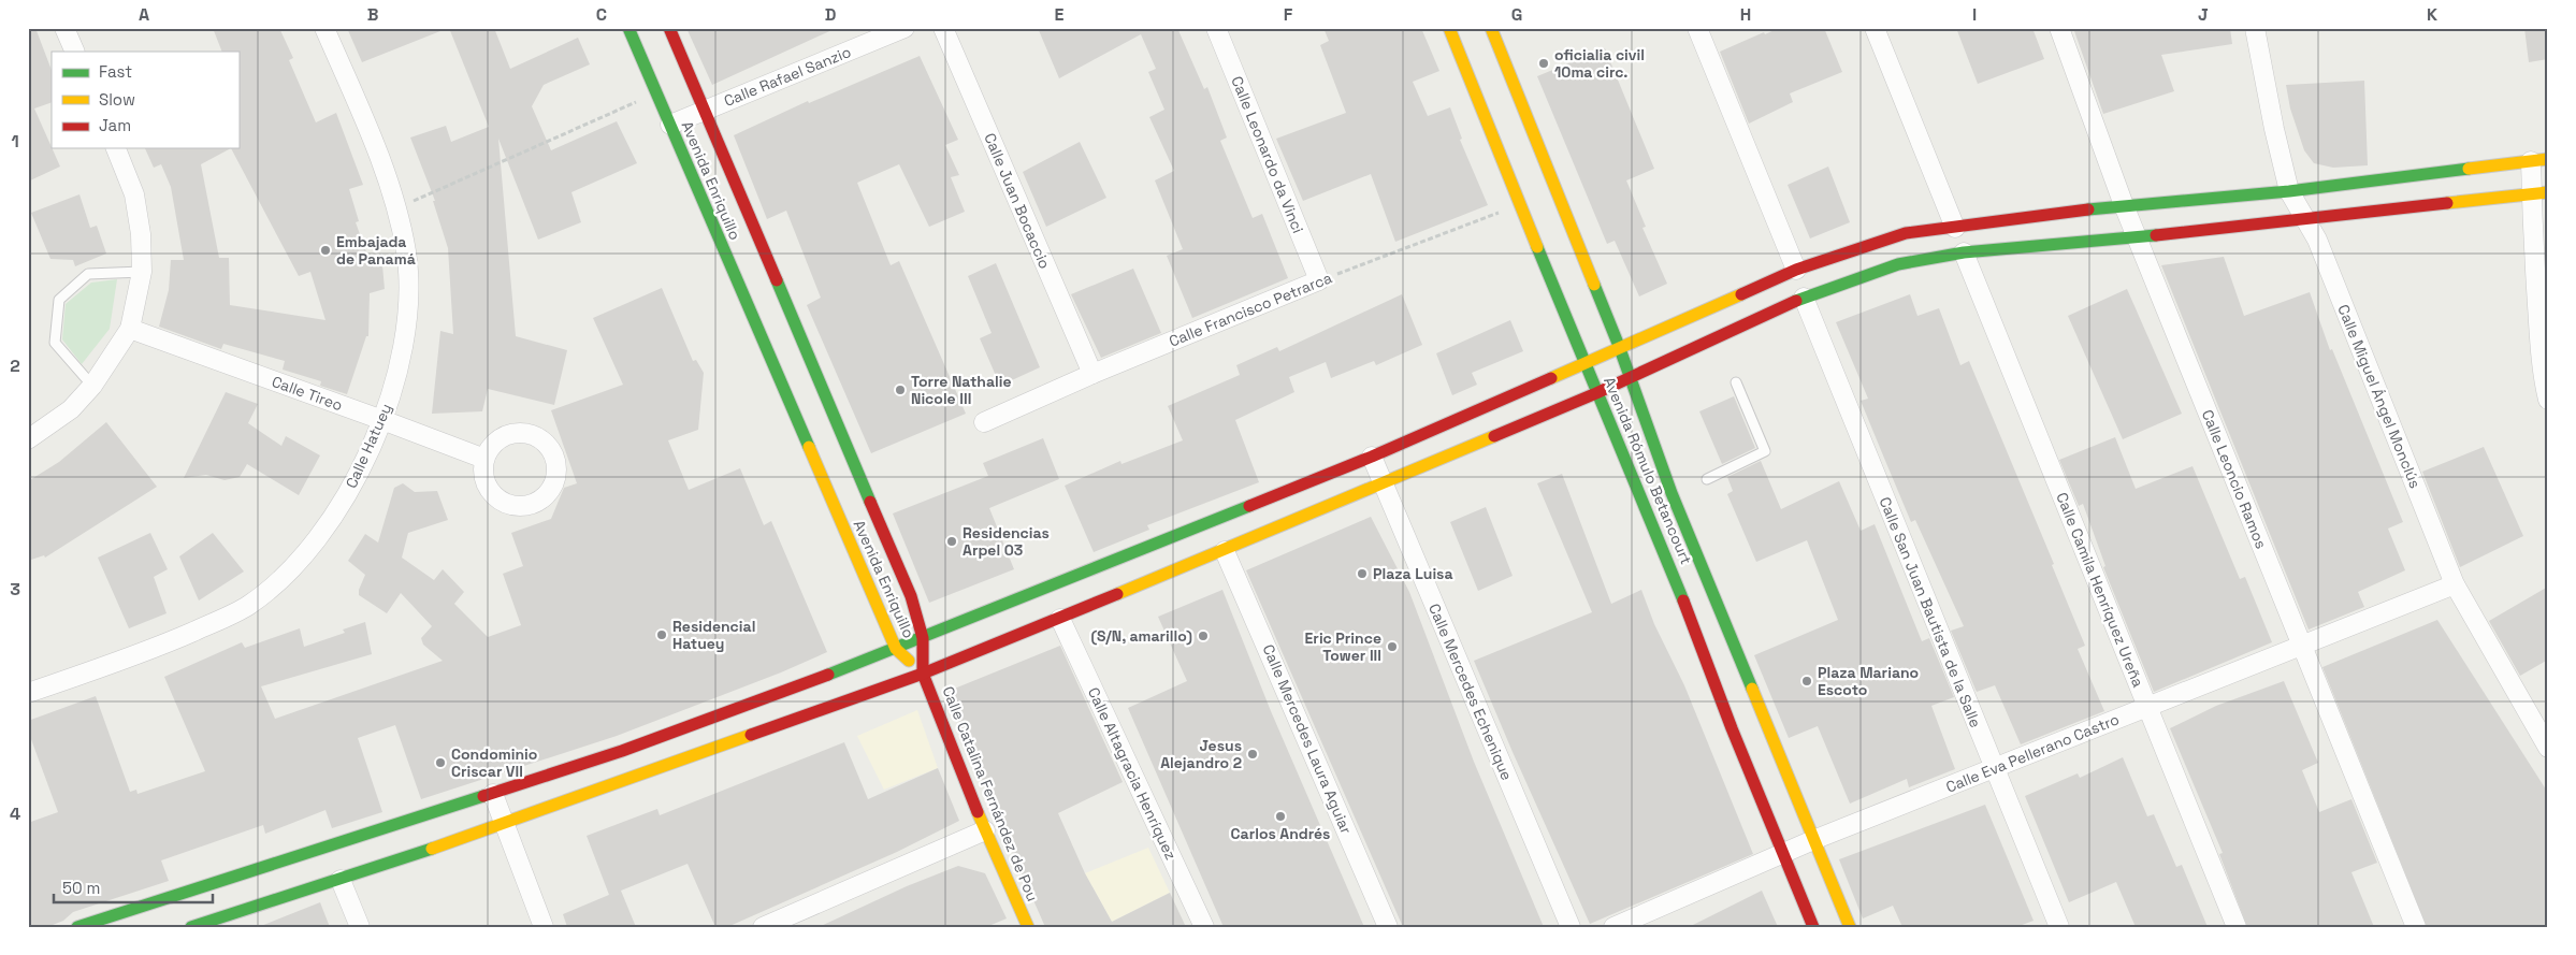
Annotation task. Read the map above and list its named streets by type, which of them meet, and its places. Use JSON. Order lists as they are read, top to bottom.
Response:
{
  "streets": {
    "street": [
      "Calle Rafael Sanzio",
      "Calle Leonardo da Vinci",
      "Avenida Enriquillo",
      "Calle Juan Bocaccio",
      "Calle Francisco Petrarca",
      "Calle Tireo",
      "Calle Miguel Ángel Monclús",
      "Calle Hatuey",
      "Avenida Rómulo Betancourt",
      "Calle Leoncio Ramos",
      "Calle Camila Henríquez Ureña",
      "Calle San Juan Bautista de la Salle",
      "Calle Mercedes Echenique",
      "Calle Mercedes Laura Aguiar",
      "Calle Eva Pellerano Castro",
      "Calle Altagracia Henríquez",
      "Calle Catalina Fernández de Pou"
    ]
  },
  "crossings": [
    ["Calle Rafael Sanzio", "Avenida Enriquillo"],
    ["Calle Leonardo da Vinci", "Calle Francisco Petrarca"],
    ["Avenida Enriquillo", "Calle Catalina Fernández de Pou"],
    ["Calle Juan Bocaccio", "Calle Francisco Petrarca"],
    ["Calle Francisco Petrarca", "Avenida Rómulo Betancourt"],
    ["Calle Tireo", "Calle Hatuey"],
    ["Calle Miguel Ángel Monclús", "Calle Eva Pellerano Castro"],
    ["Avenida Rómulo Betancourt", "Calle Eva Pellerano Castro"],
    ["Calle Leoncio Ramos", "Calle Eva Pellerano Castro"],
    ["Calle Camila Henríquez Ureña", "Calle Eva Pellerano Castro"],
    ["Calle San Juan Bautista de la Salle", "Calle Eva Pellerano Castro"]
  ],
  "places": [
    "oficialia civil 10ma circ.",
    "Embajada de Panamá",
    "Torre Nathalie Nicole III",
    "Residencias Arpel 03",
    "Plaza Luisa",
    "Residencial Hatuey",
    "(S/N, amarillo)",
    "Eric Prince Tower III",
    "Plaza Mariano Escoto",
    "Jesus Alejandro 2",
    "Condominio Criscar VII",
    "Carlos Andrés"
  ],
  "legend": ["Fast", "Slow", "Jam"],
  "scale_bar": "50 m",
  "grid": {
    "columns": [
      "A",
      "B",
      "C",
      "D",
      "E",
      "F",
      "G",
      "H",
      "I",
      "J",
      "K"
    ],
    "rows": [
      "1",
      "2",
      "3",
      "4"
    ]
  }
}
